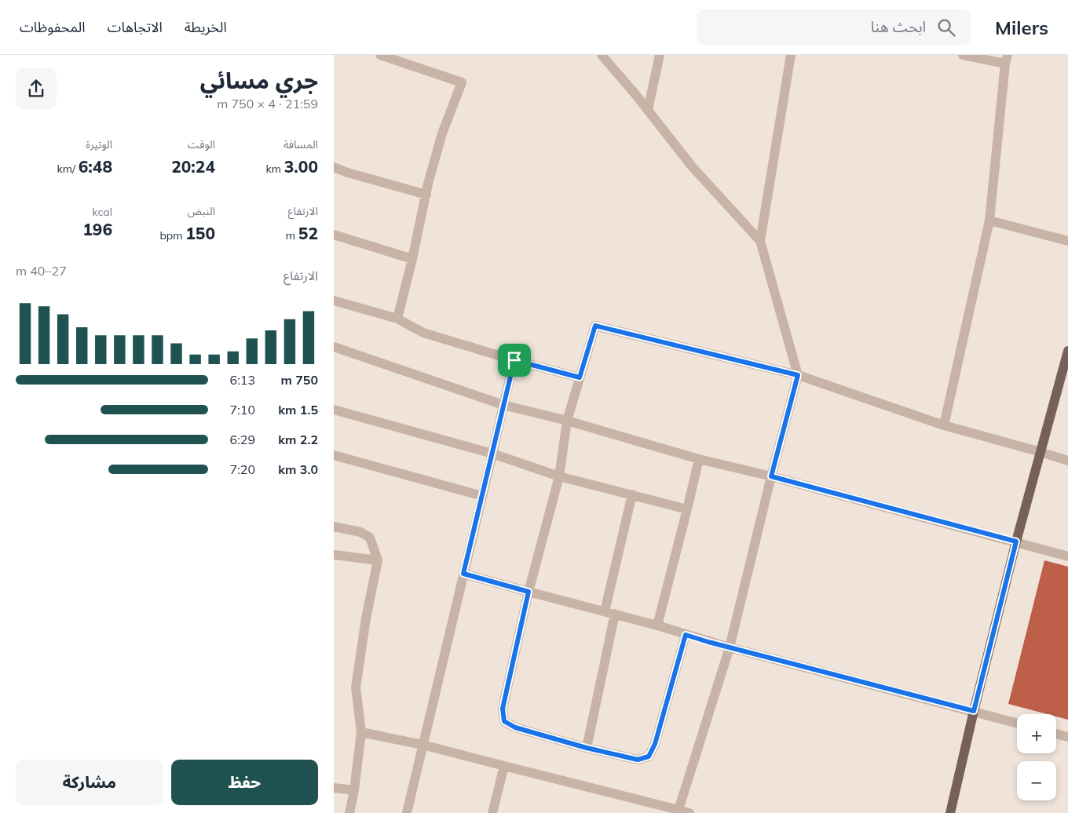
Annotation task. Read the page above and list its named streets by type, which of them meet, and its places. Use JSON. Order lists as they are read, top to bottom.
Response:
{
  "page": {
    "header": "Milers",
    "search": "ابحث هنا",
    "nav": ["الخريطة", "الاتجاهات", "المحفوظات"],
    "heading": ["جري مسائي", "21:59 · 4 × 750 m"],
    "stats": [
      ["المسافة", "3.00 km"],
      ["الوقت", "20:24"],
      ["الوتيرة", "6:48 /km"],
      ["الارتفاع", "52 m"],
      ["النبض", "150 bpm"],
      ["kcal", "196"]
    ],
    "chart": ["الارتفاع", "27–40 m"],
    "list": [
      {
        "name": "750 m",
        "note": "6:13"
      },
      {
        "name": "1.5 km",
        "note": "7:10"
      },
      {
        "name": "2.2 km",
        "note": "6:29"
      },
      {
        "name": "3.0 km",
        "note": "7:20"
      }
    ],
    "map_buttons": ["+", "−"],
    "buttons": ["حفظ", "مشاركة"]
  }
}
